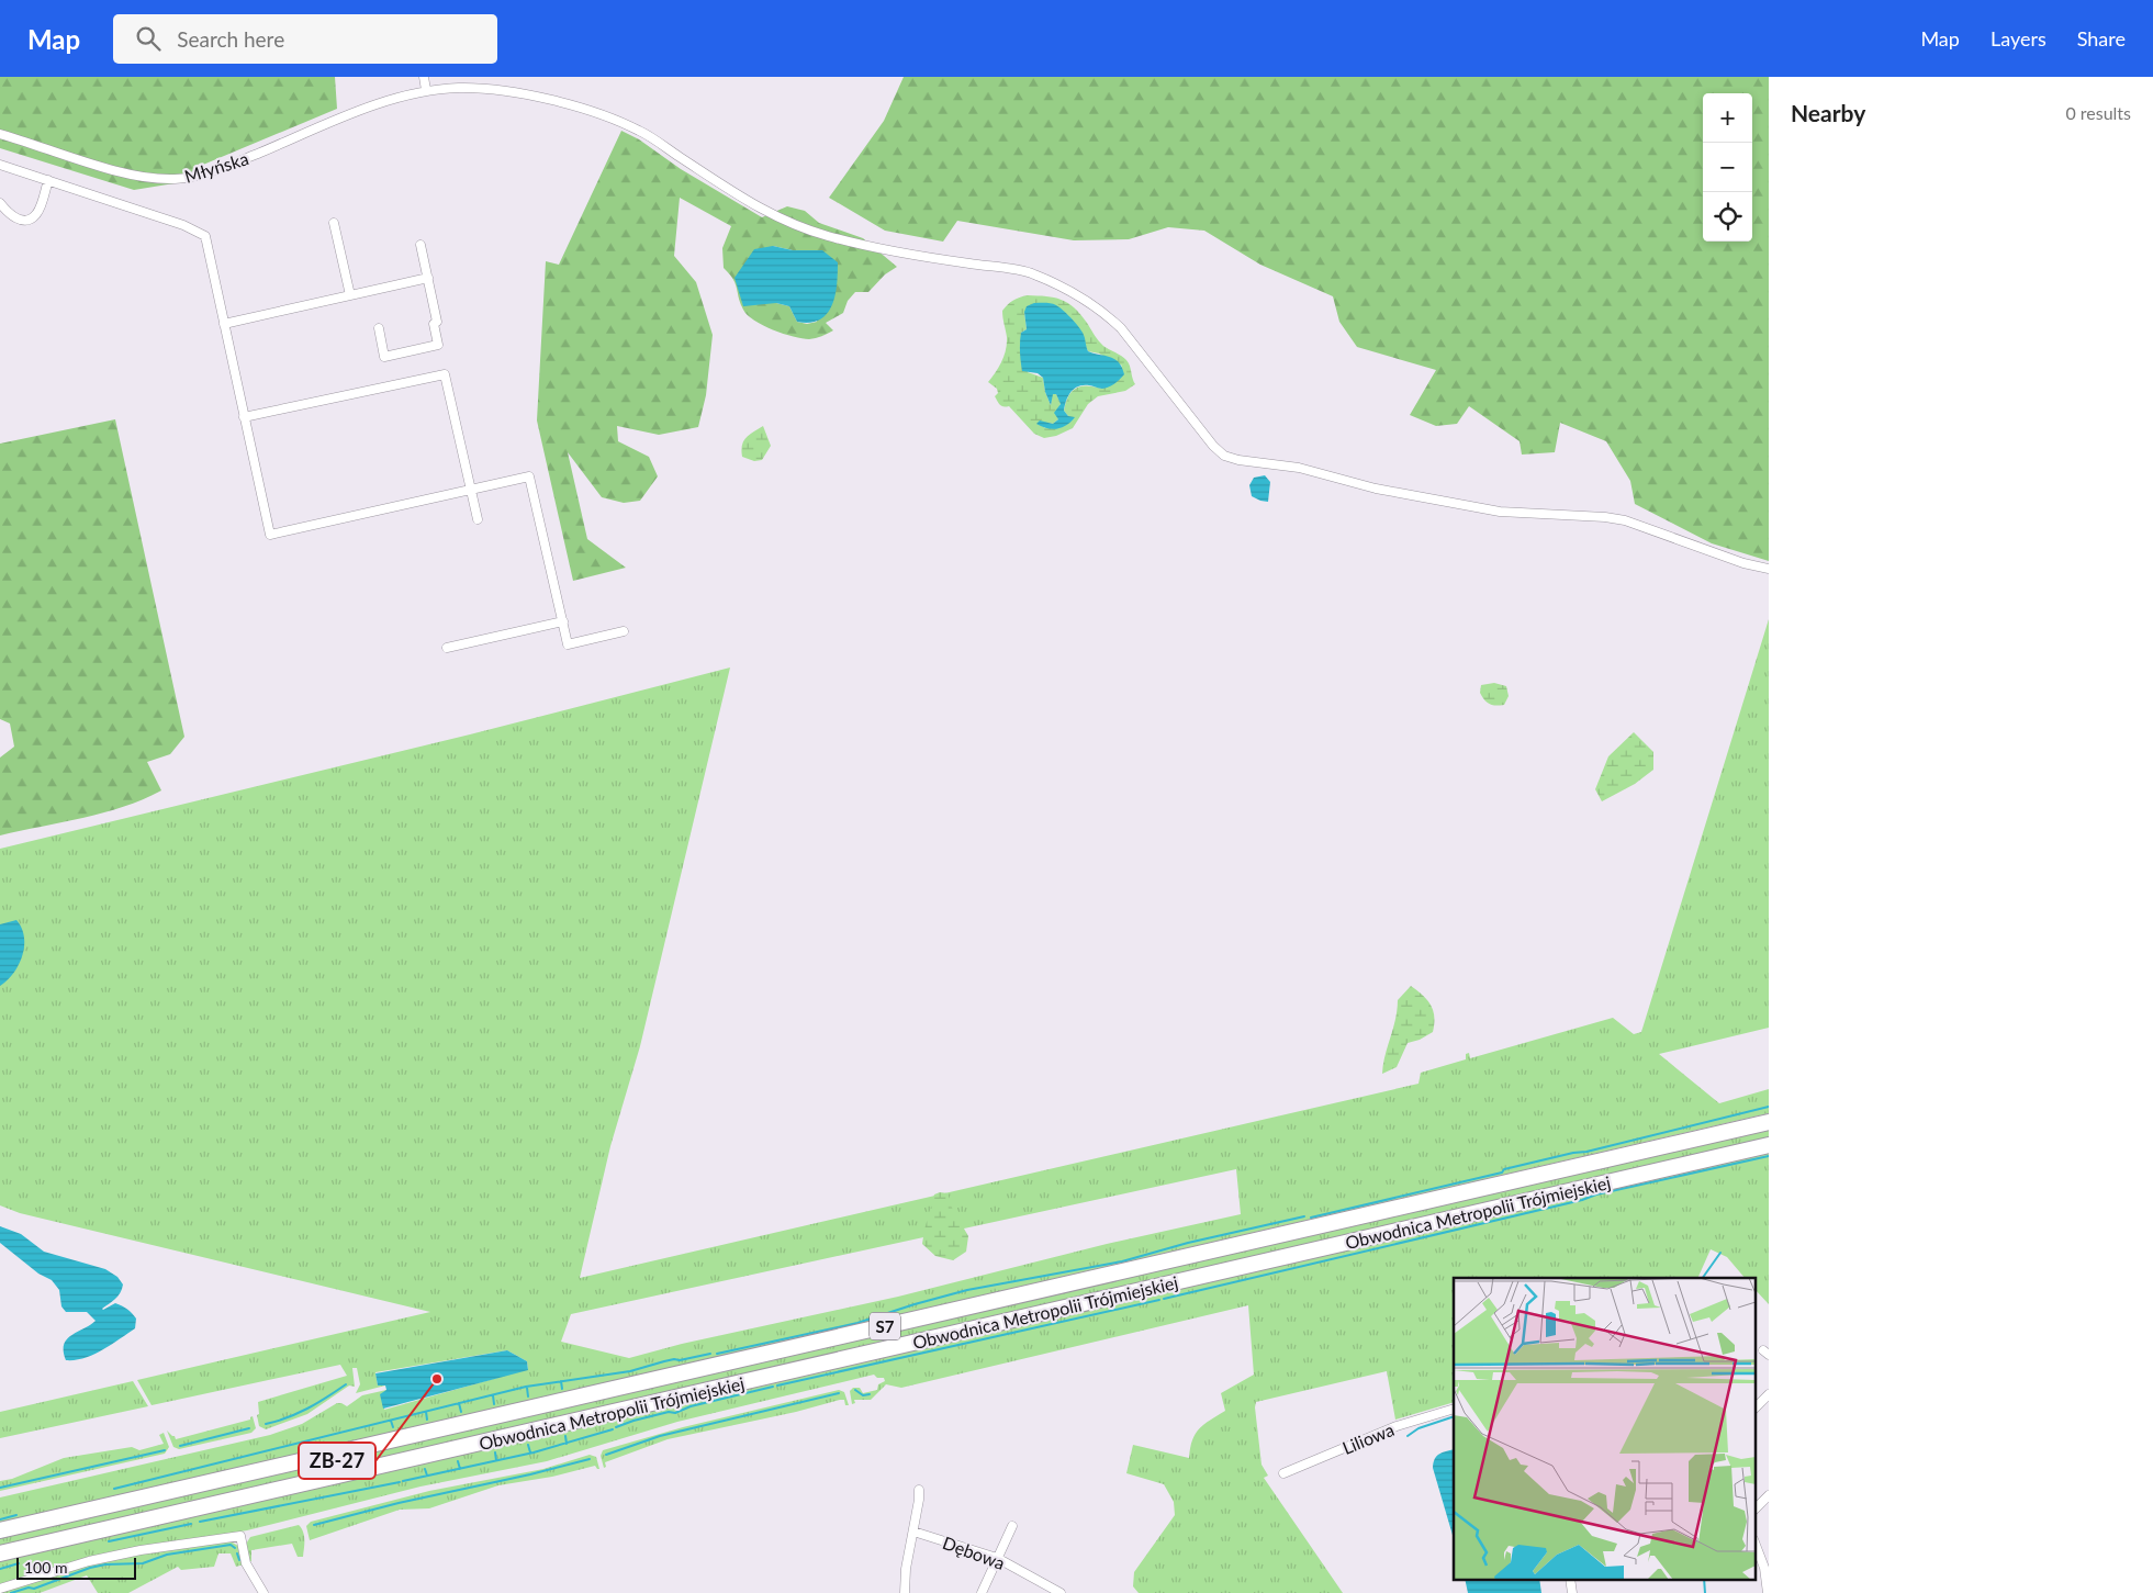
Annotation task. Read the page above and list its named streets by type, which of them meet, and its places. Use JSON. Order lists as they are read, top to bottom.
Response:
{
  "streets": {
    "highway": ["Obwodnica Metropolii Trójmiejskiej", "S7"],
    "street": ["Młyńska", "Liliowa", "Dębowa"]
  },
  "places": ["ZB-27"],
  "scale_bar": "100 m",
  "page": {
    "header": "Map",
    "search": "Search here",
    "nav": ["Map", "Layers", "Share"],
    "heading": ["Nearby", "0 results"],
    "map_buttons": ["+", "−"],
    "scale": "100 m"
  }
}
